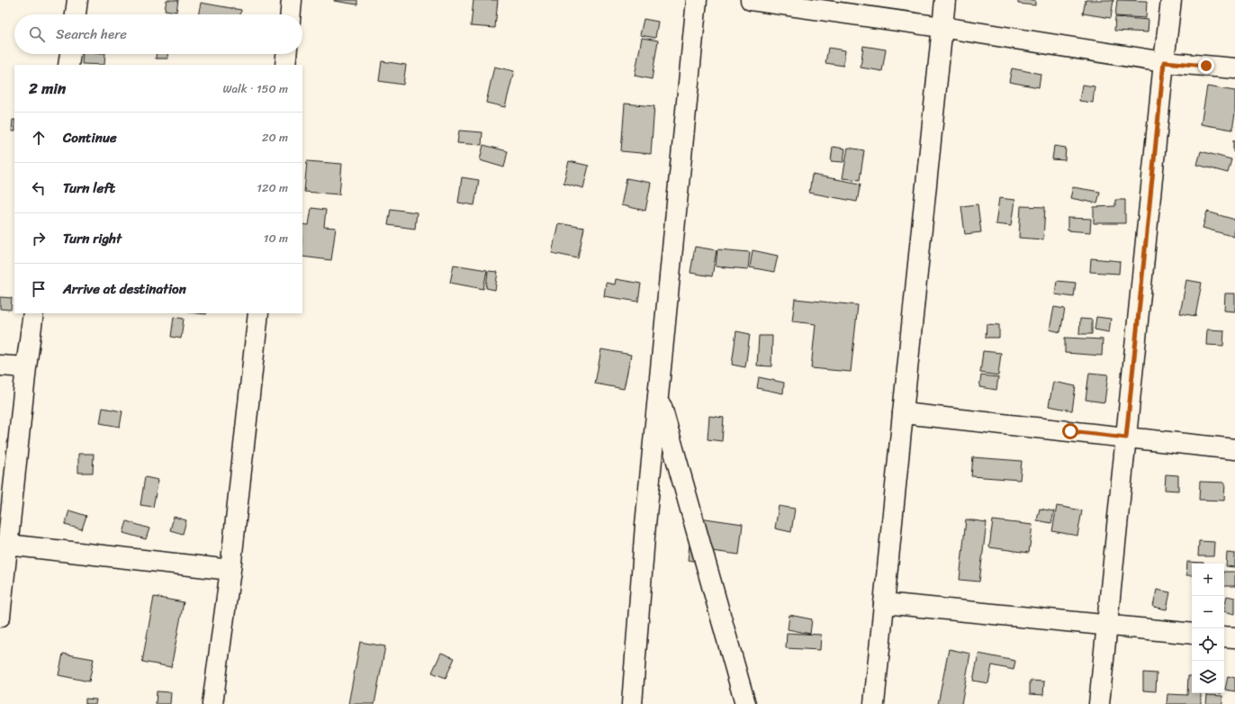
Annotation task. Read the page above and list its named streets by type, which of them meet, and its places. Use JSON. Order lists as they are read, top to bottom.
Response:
{
  "page": {
    "search": "Search here",
    "heading": ["2 min", "Walk · 150 m"],
    "list": [
      ["Continue", "20 m"],
      ["Turn left", "120 m"],
      ["Turn right", "10 m"],
      "Arrive at destination"
    ],
    "map_buttons": ["+", "−"]
  }
}
